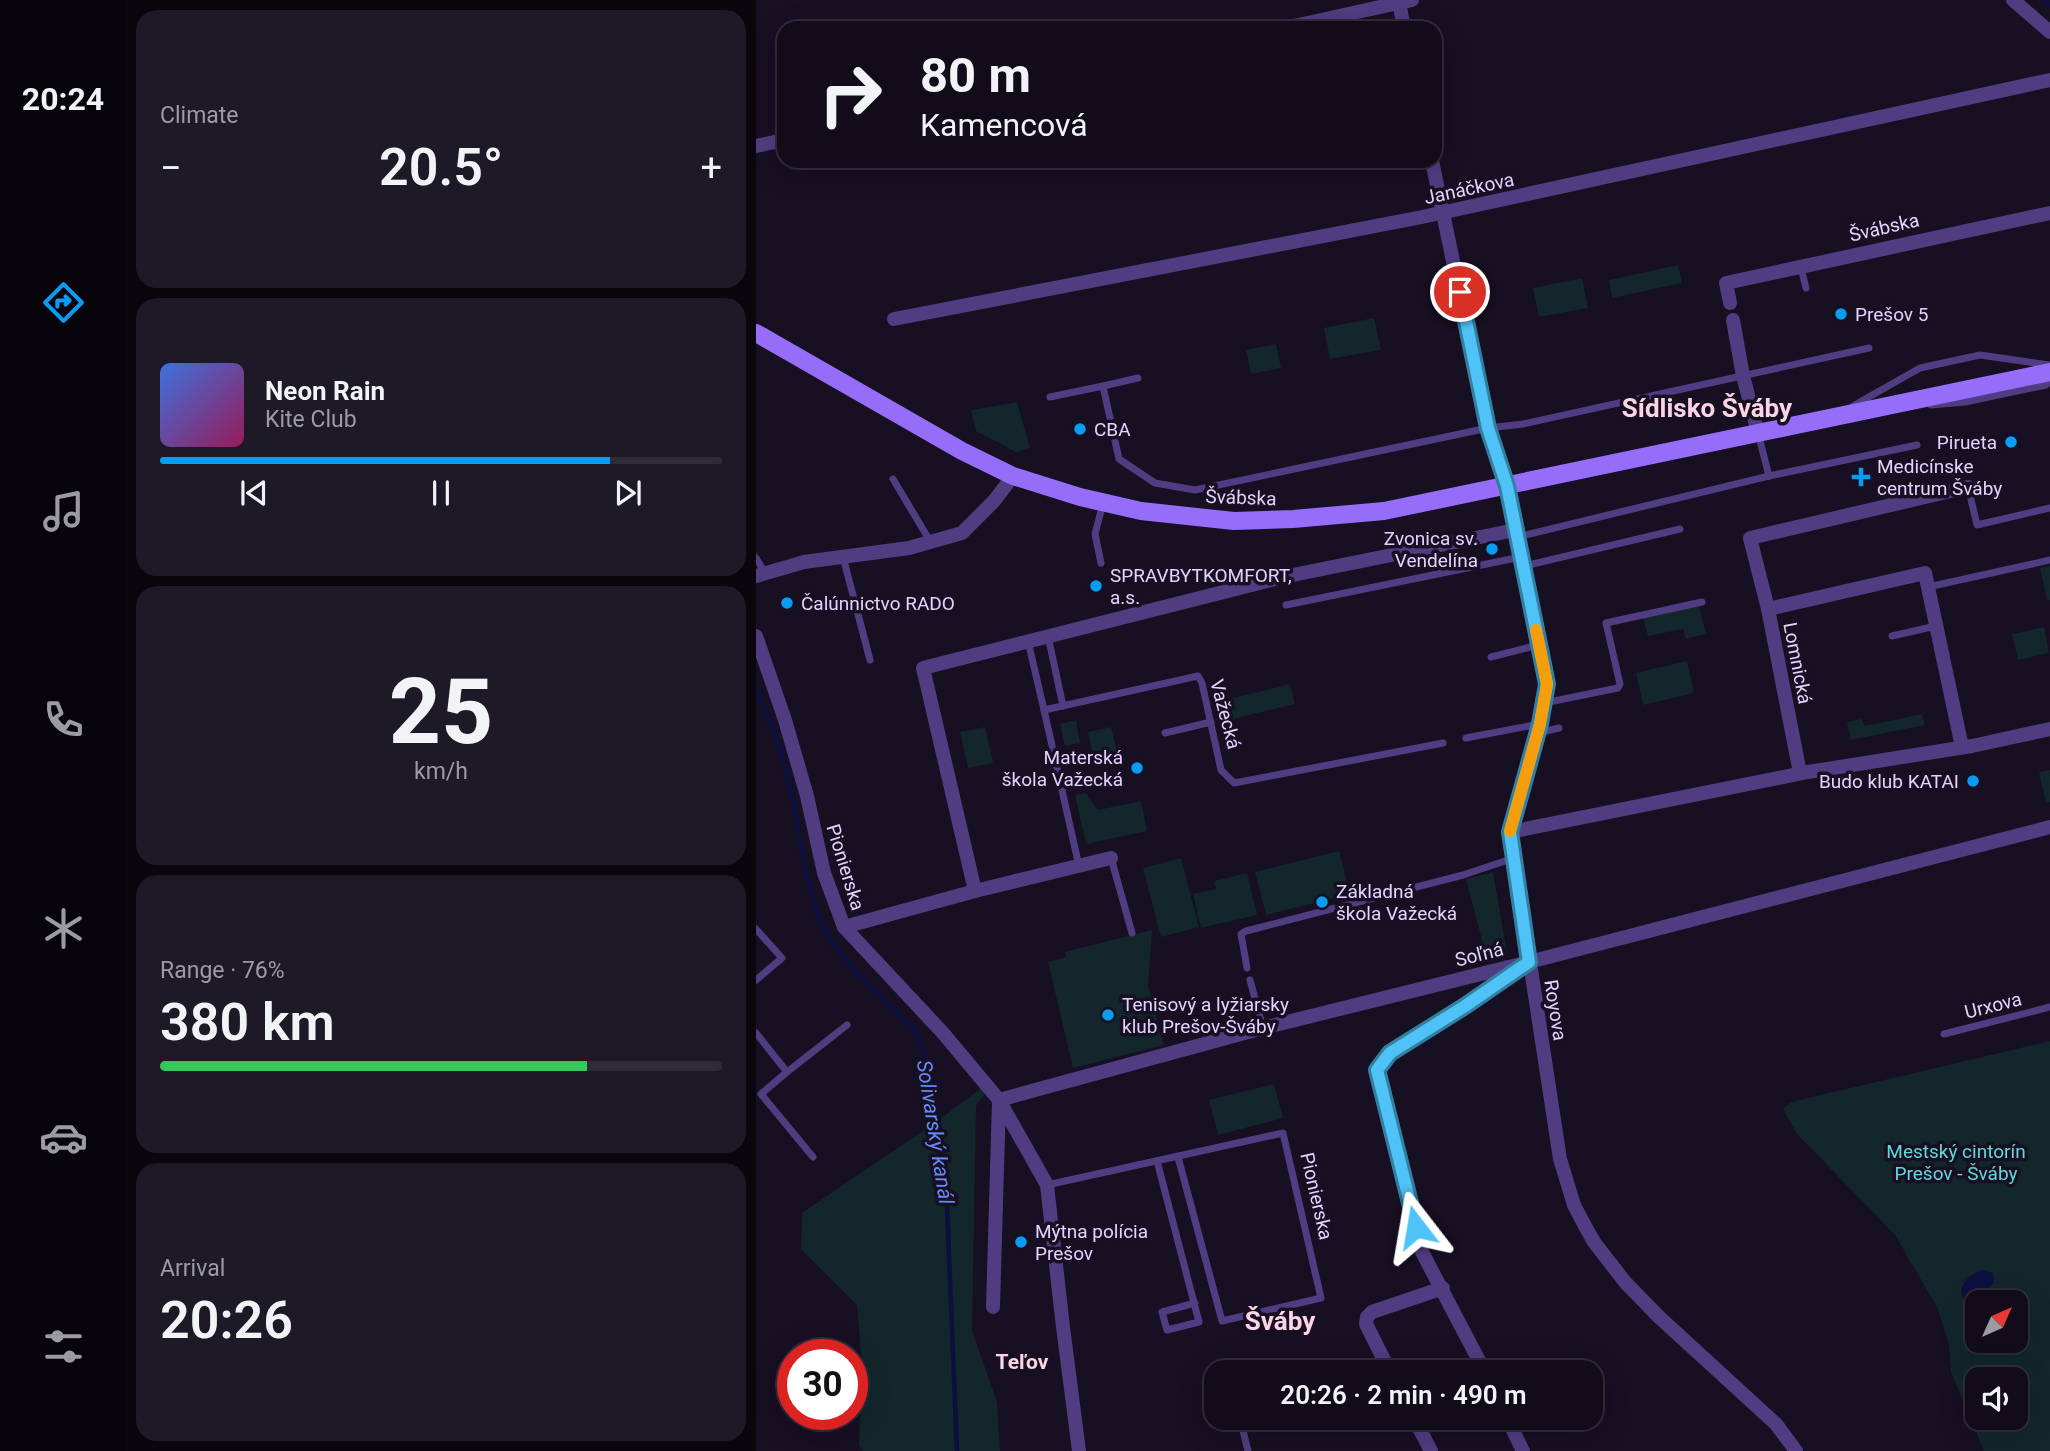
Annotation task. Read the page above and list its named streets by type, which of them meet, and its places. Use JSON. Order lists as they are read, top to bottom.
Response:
{
  "streets": {
    "street": [
      "Janáčkova",
      "Švábska",
      "Lomnická",
      "Pionierska",
      "Soľná",
      "Royova"
    ],
    "lane": ["Važecká", "Urxova"]
  },
  "crossings": [
    ["Janáčkova", "Royova"],
    ["Švábska", "Royova"],
    ["Pionierska", "Soľná"],
    ["Soľná", "Royova"]
  ],
  "districts": ["Sídlisko Šváby", "Šváby", "Teľov"],
  "water": ["Solivarský kanál"],
  "parks": ["Mestský cintorín Prešov - Šváby"],
  "places": {
    "other": [
      "Prešov 5",
      "CBA",
      "Pirueta",
      "Zvonica sv. Vendelína",
      "SPRAVBYTKOMFORT, a.s.",
      "Čalúnnictvo RADO",
      "Materská škola Važecká",
      "Budo klub KATAI",
      "Základná škola Važecká",
      "Tenisový a lyžiarsky klub Prešov-Šváby",
      "Mýtna polícia Prešov"
    ],
    "health": ["Medicínske centrum Šváby"]
  },
  "north": "top right",
  "page": {
    "tabs": "20:24",
    "tile": [
      "Climate",
      ["25", "km/h"],
      ["Range · 76%", "380 km"],
      ["Arrival", "20:26"]
    ],
    "turn": ["80 m", "Kamencová"],
    "heat": ["−", "20.5°", "+"],
    "song": ["Neon Rain", "Kite Club"],
    "limit": "30",
    "trip": "20:26 · 2 min · 490 m"
  }
}
